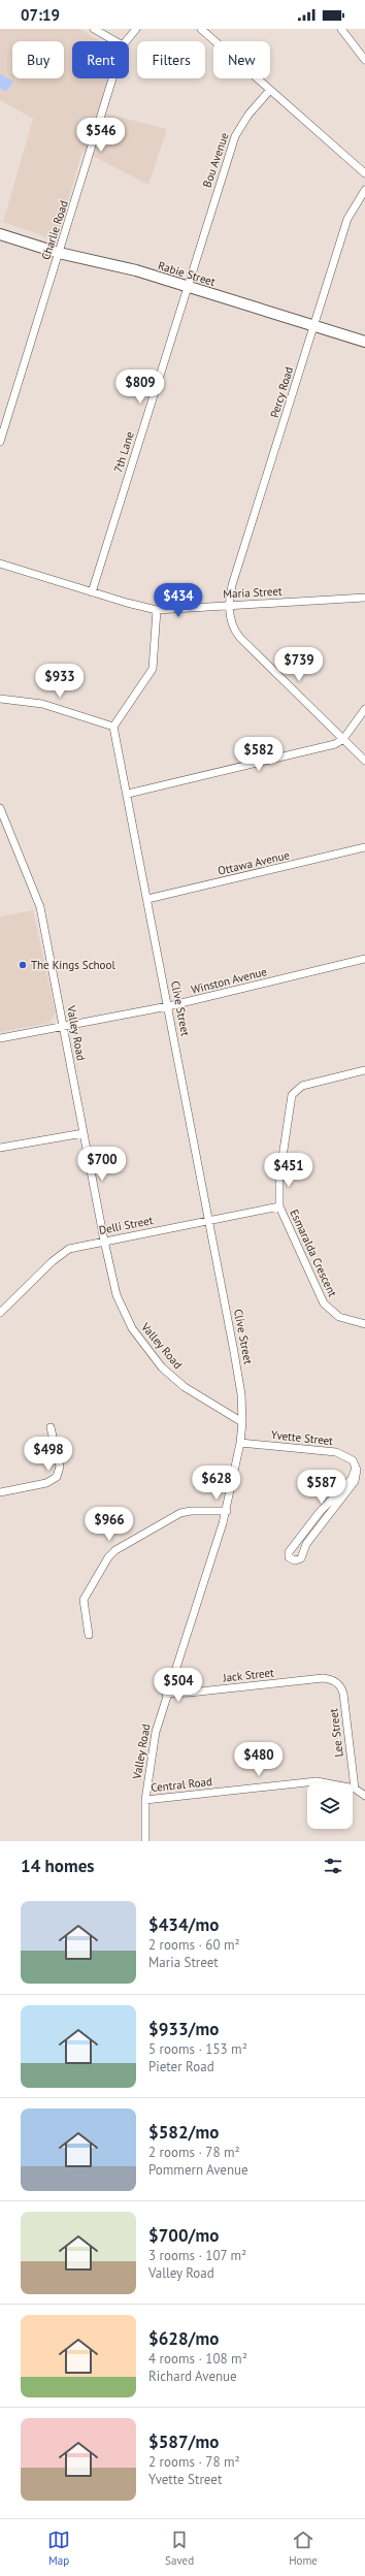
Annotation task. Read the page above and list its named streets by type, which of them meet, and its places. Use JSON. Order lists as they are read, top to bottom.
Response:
{
  "streets": {
    "street": [
      "Bou Avenue",
      "Charlie Road",
      "Rabie Street",
      "Percy Road",
      "7th Lane",
      "Maria Street",
      "Ottawa Avenue",
      "Winston Avenue",
      "Clive Street",
      "Valley Road",
      "Delli Street",
      "Esmaralda Crescent",
      "Yvette Street",
      "Jack Street",
      "Lee Street",
      "Central Road"
    ]
  },
  "crossings": [
    ["Bou Avenue", "7th Lane"],
    ["Charlie Road", "Rabie Street"],
    ["Rabie Street", "Percy Road"],
    ["Rabie Street", "7th Lane"],
    ["Percy Road", "Maria Street"],
    ["7th Lane", "Maria Street"],
    ["Ottawa Avenue", "Clive Street"],
    ["Winston Avenue", "Clive Street"],
    ["Winston Avenue", "Valley Road"],
    ["Clive Street", "Valley Road"],
    ["Clive Street", "Delli Street"],
    ["Valley Road", "Delli Street"],
    ["Valley Road", "Yvette Street"],
    ["Valley Road", "Jack Street"],
    ["Valley Road", "Central Road"],
    ["Delli Street", "Esmaralda Crescent"],
    ["Jack Street", "Lee Street"],
    ["Lee Street", "Central Road"]
  ],
  "places": ["The Kings School"],
  "page": {
    "status": "07:19",
    "chip": [
      "Buy",
      "Rent",
      "Filters",
      "New"
    ],
    "price": [
      "$546",
      "$809",
      "$434",
      "$739",
      "$933",
      "$582",
      "$700",
      "$451",
      "$498",
      "$628",
      "$587",
      "$966",
      "$504",
      "$480"
    ],
    "heading": "14 homes",
    "list": [
      {
        "name": "$434/mo",
        "note": "2 rooms · 60 m² · Maria Street"
      },
      {
        "name": "$933/mo",
        "note": "5 rooms · 153 m² · Pieter Road"
      },
      {
        "name": "$582/mo",
        "note": "2 rooms · 78 m² · Pommern Avenue"
      },
      {
        "name": "$700/mo",
        "note": "3 rooms · 107 m² · Valley Road"
      },
      {
        "name": "$628/mo",
        "note": "4 rooms · 108 m² · Richard Avenue"
      },
      {
        "name": "$587/mo",
        "note": "2 rooms · 78 m² · Yvette Street"
      }
    ],
    "tabs": ["Map", "Saved", "Home"]
  }
}
